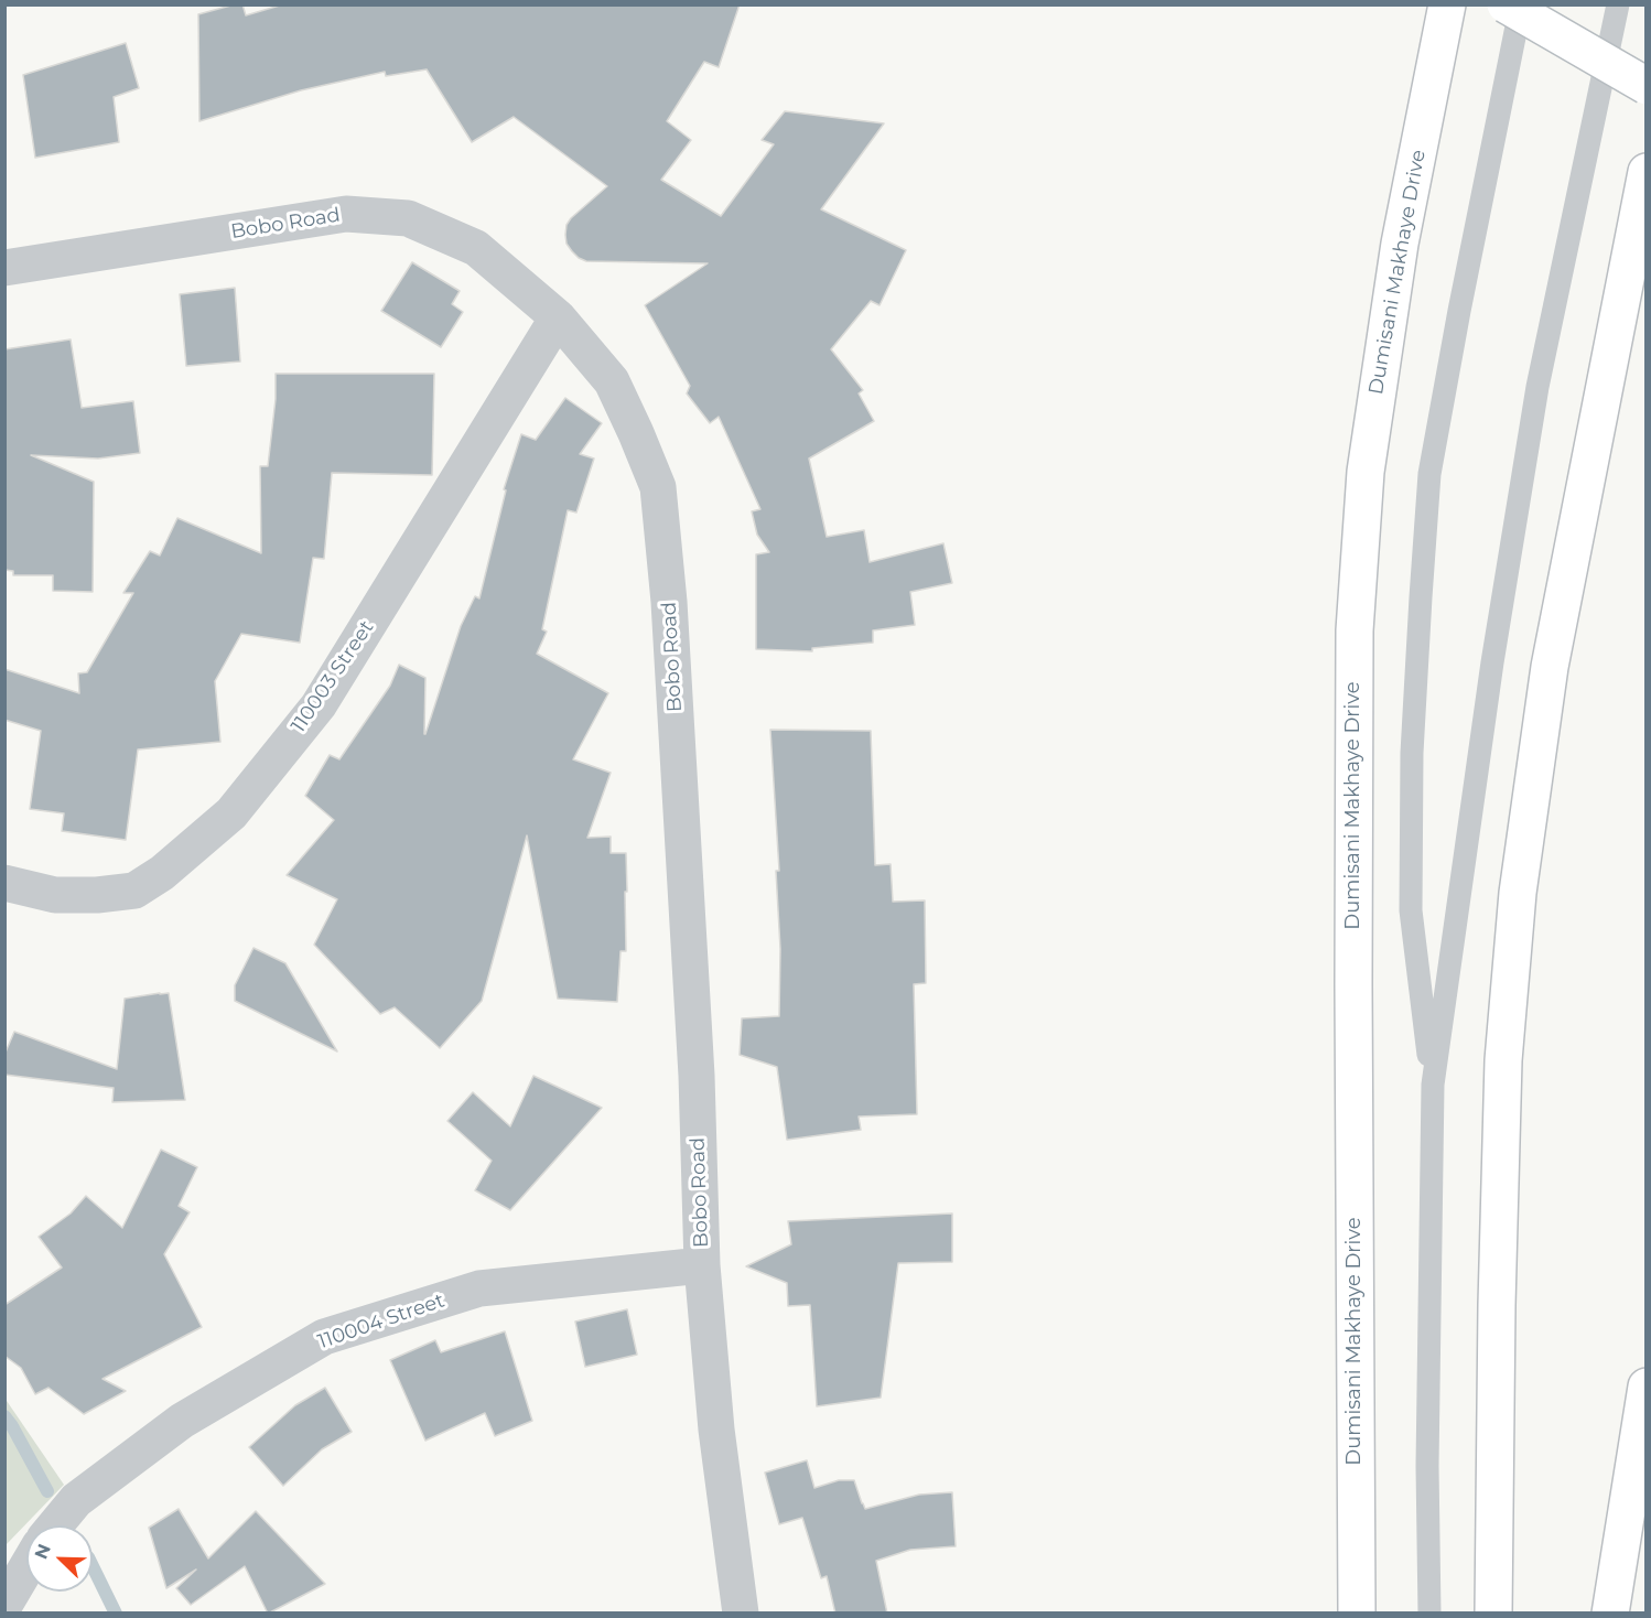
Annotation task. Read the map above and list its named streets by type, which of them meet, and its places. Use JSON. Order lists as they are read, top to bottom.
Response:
{
  "streets": {
    "main road": ["Dumisani Makhaye Drive"],
    "street": ["Bobo Road", "110003 Street", "110004 Street"]
  },
  "crossings": [
    ["Bobo Road", "110003 Street"],
    ["Bobo Road", "110004 Street"]
  ],
  "north": "top left"
}
